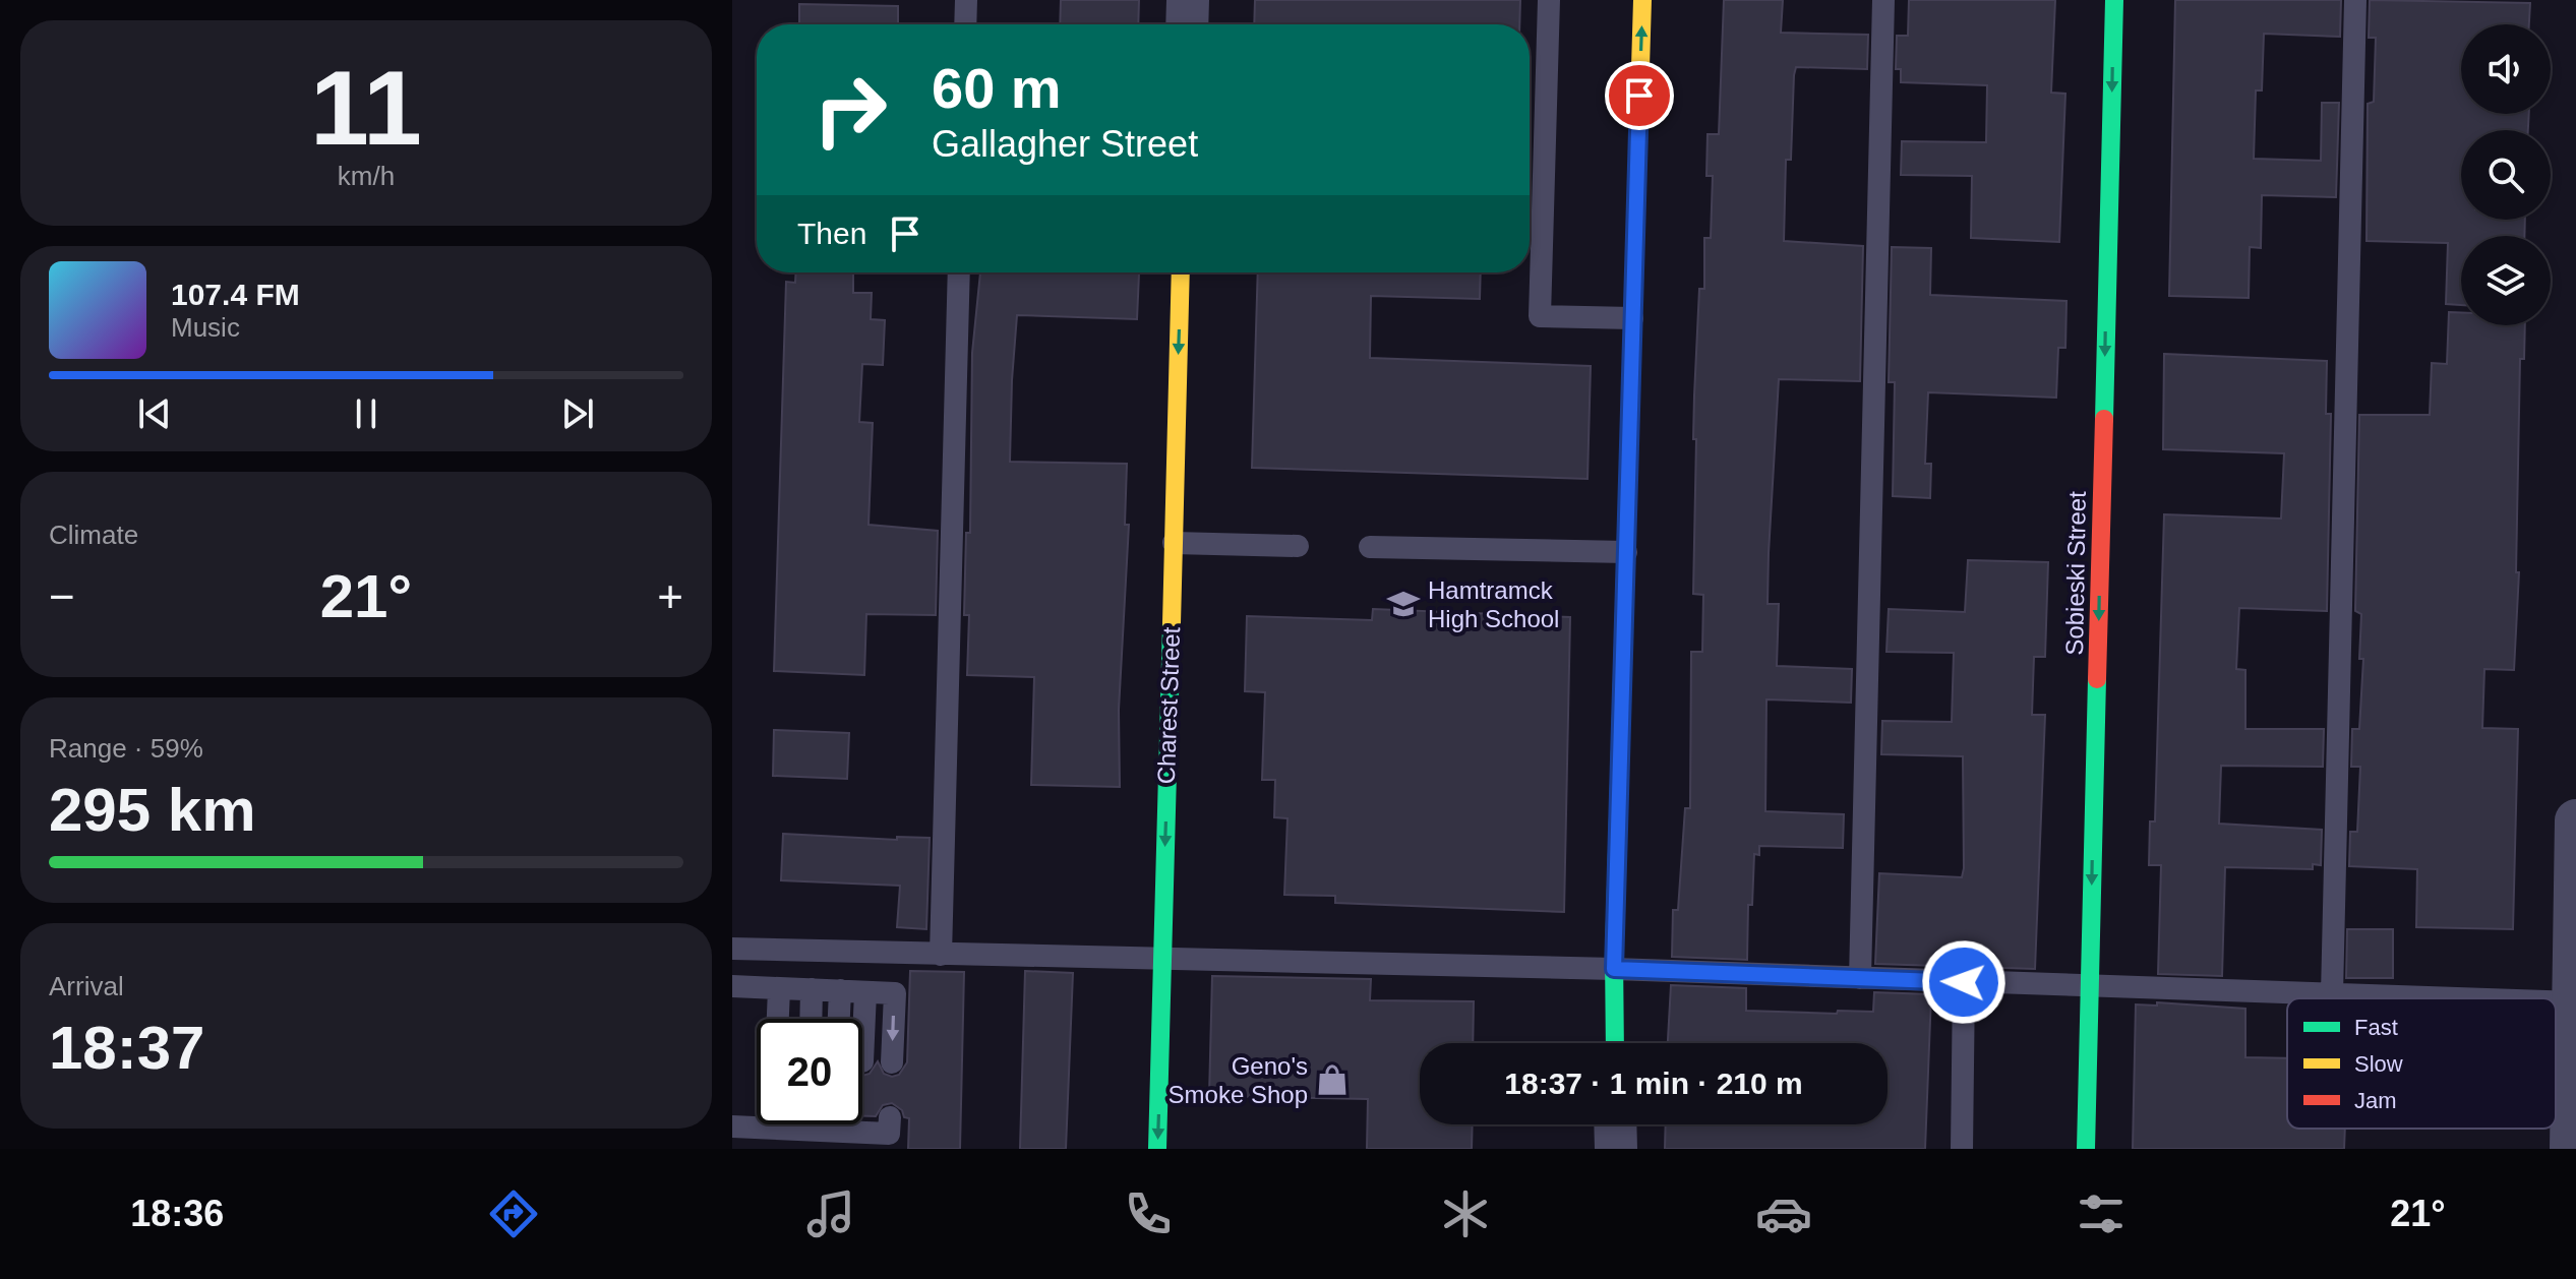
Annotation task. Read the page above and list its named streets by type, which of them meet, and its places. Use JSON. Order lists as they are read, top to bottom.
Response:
{
  "streets": {
    "street": ["Sobieski Street", "Charest Street"]
  },
  "one_way": ["Sobieski Street", "Charest Street"],
  "places": {
    "school or university": ["Hamtramck High School"],
    "shop": ["Geno's Smoke Shop"]
  },
  "legend": ["Fast", "Slow", "Jam"],
  "page": {
    "tile": [
      ["11", "km/h"],
      "Climate",
      ["Range · 59%", "295 km"],
      ["Arrival", "18:37"]
    ],
    "turn": ["60 m", "Gallagher Street"],
    "then": "Then",
    "song": ["107.4 FM", "Music"],
    "heat": ["−", "21°", "+"],
    "limit": "20",
    "trip": "18:37 · 1 min · 210 m",
    "tabs": ["18:36", "21°"]
  }
}
